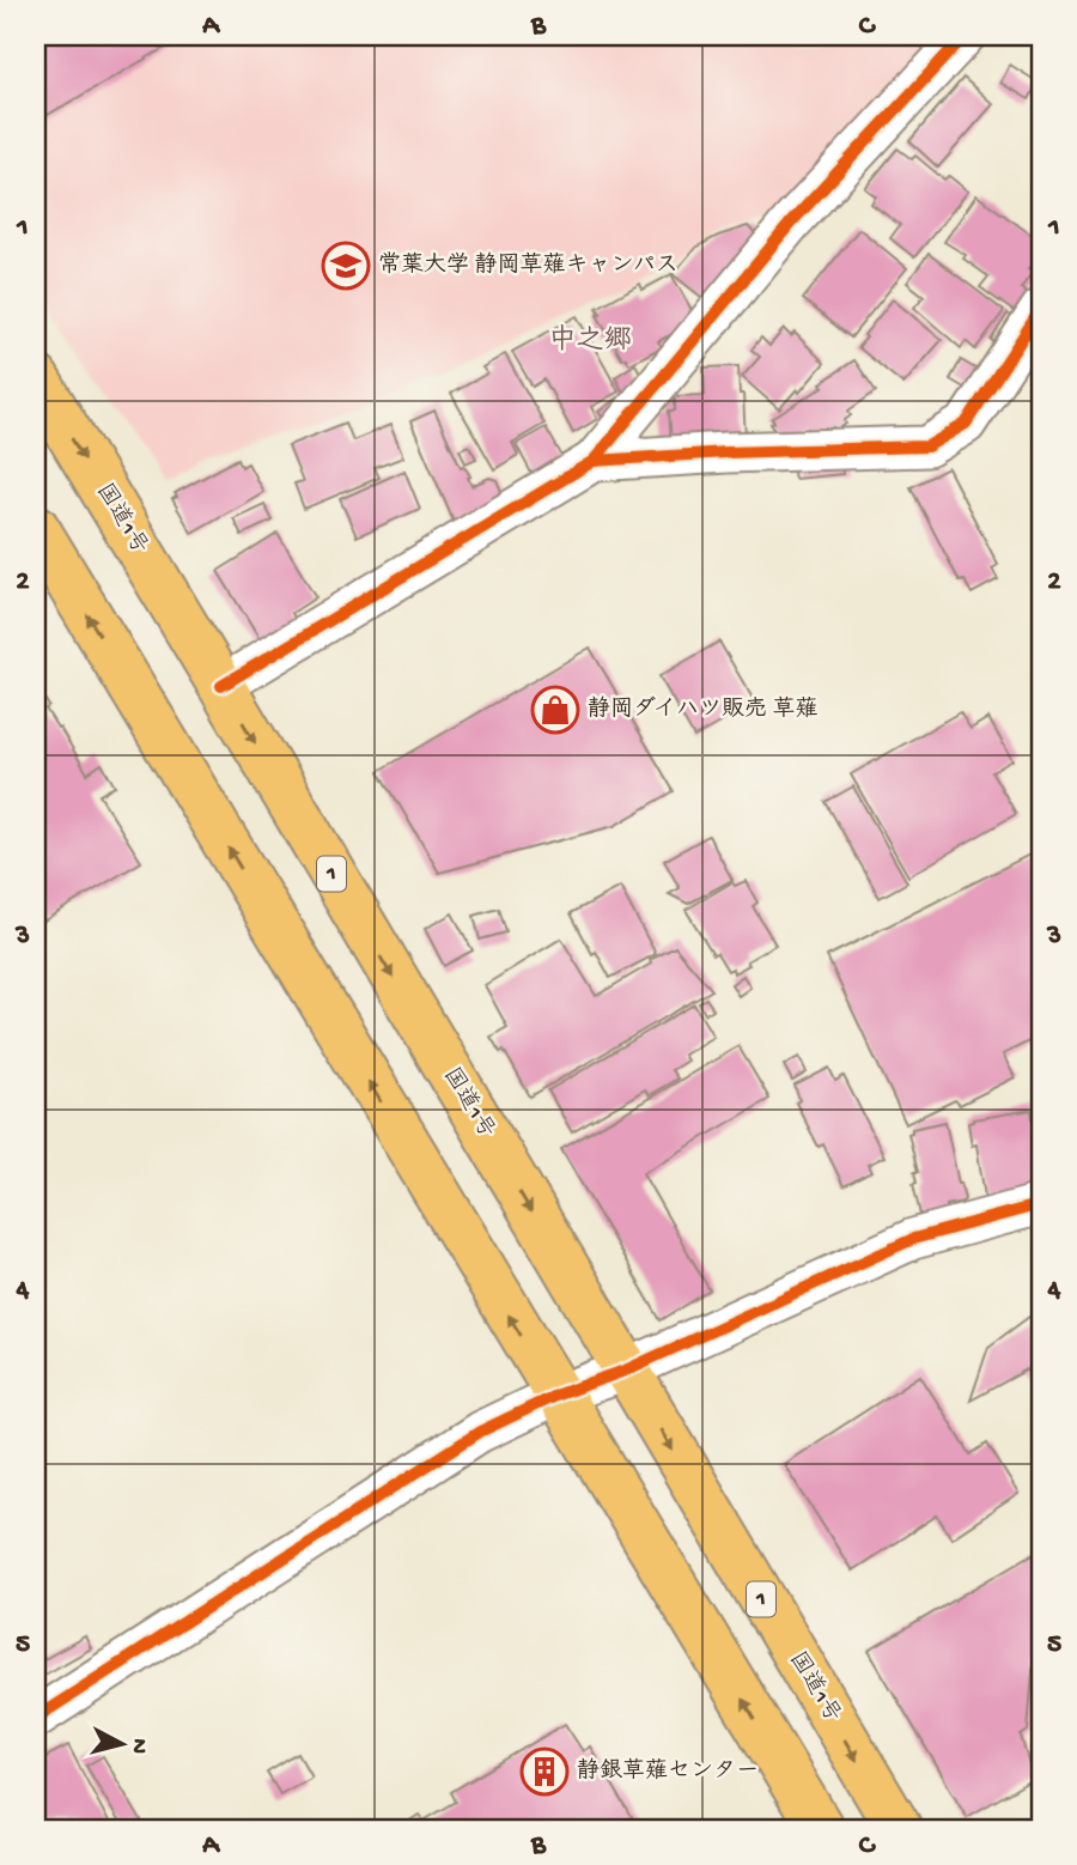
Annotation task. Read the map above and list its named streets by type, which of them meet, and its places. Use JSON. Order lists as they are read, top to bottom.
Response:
{
  "streets": {
    "highway": ["国道1号", "1"]
  },
  "districts": ["中之郷"],
  "places": {
    "school or university": ["常葉大学 静岡草薙キャンパス"],
    "shop": ["静岡ダイハツ販売 草薙"],
    "building": ["静銀草薙センター"]
  },
  "north": "right",
  "grid": {
    "columns": ["A", "B", "C"],
    "rows": [
      "1",
      "2",
      "3",
      "4",
      "5"
    ]
  }
}
